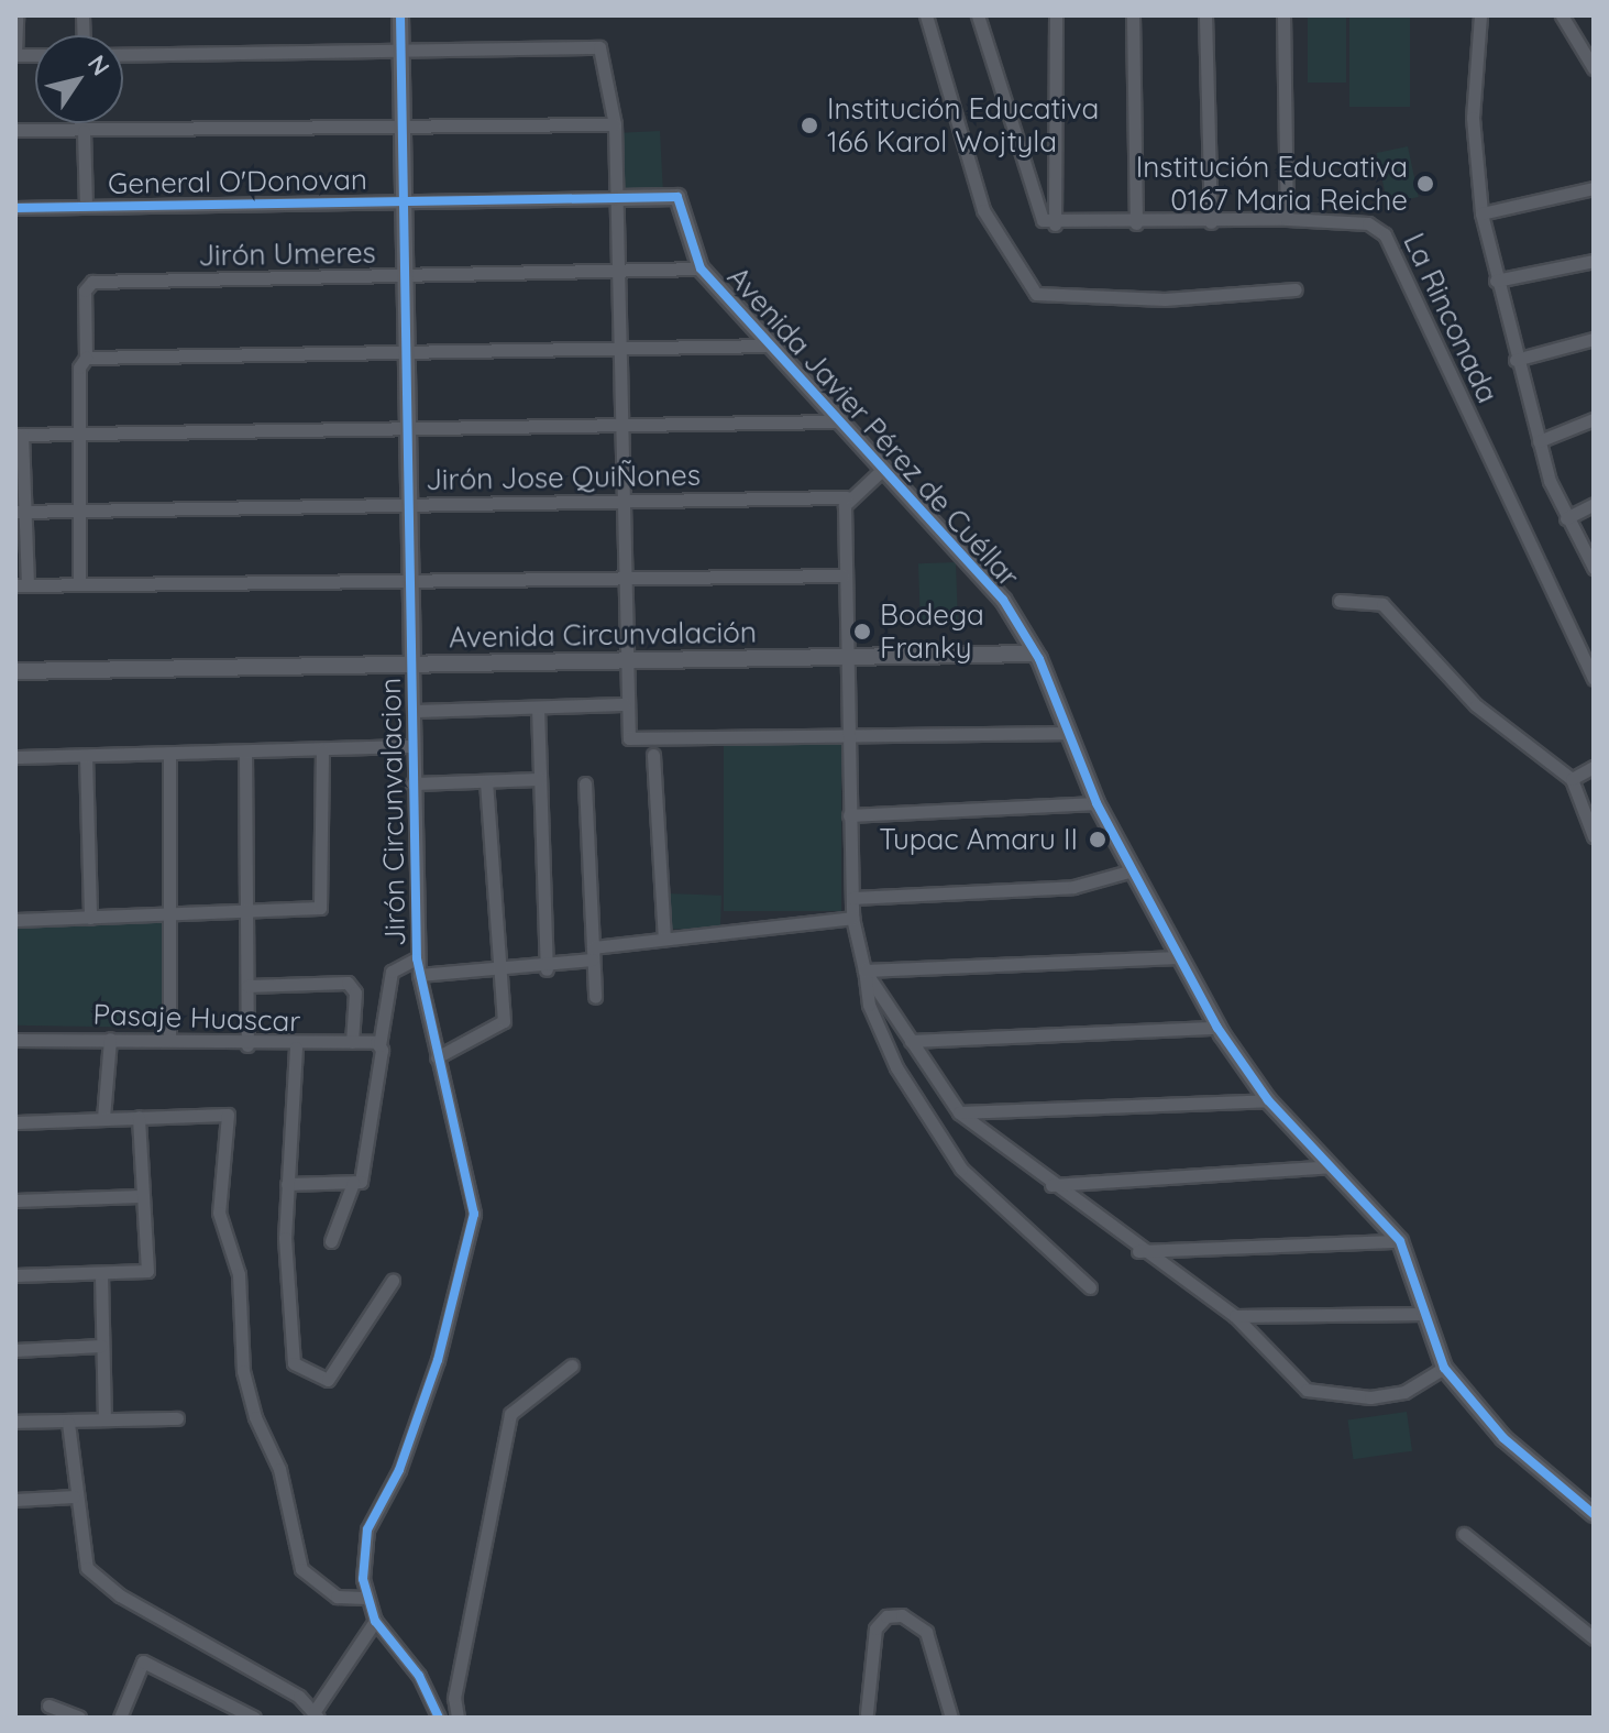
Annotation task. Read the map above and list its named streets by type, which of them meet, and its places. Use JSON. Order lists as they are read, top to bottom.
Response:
{
  "streets": {
    "street": [
      "General O'Donovan",
      "Jirón Umeres",
      "La Rinconada",
      "Avenida Javier Pérez de Cuéllar",
      "Jirón Jose QuiÑones",
      "Avenida Circunvalación",
      "Jirón Circunvalacion",
      "Pasaje Huascar"
    ]
  },
  "crossings": [
    ["General O'Donovan", "Avenida Javier Pérez de Cuéllar"],
    ["General O'Donovan", "Jirón Circunvalacion"],
    ["Jirón Umeres", "Avenida Javier Pérez de Cuéllar"],
    ["Jirón Umeres", "Jirón Circunvalacion"],
    ["Avenida Javier Pérez de Cuéllar", "Avenida Circunvalación"],
    ["Jirón Jose QuiÑones", "Jirón Circunvalacion"],
    ["Avenida Circunvalación", "Jirón Circunvalacion"]
  ],
  "places": [
    "Institución Educativa 166 Karol Wojtyla",
    "Institución Educativa 0167 Maria Reiche",
    "Bodega Franky",
    "Tupac Amaru II"
  ],
  "north": "top right"
}
